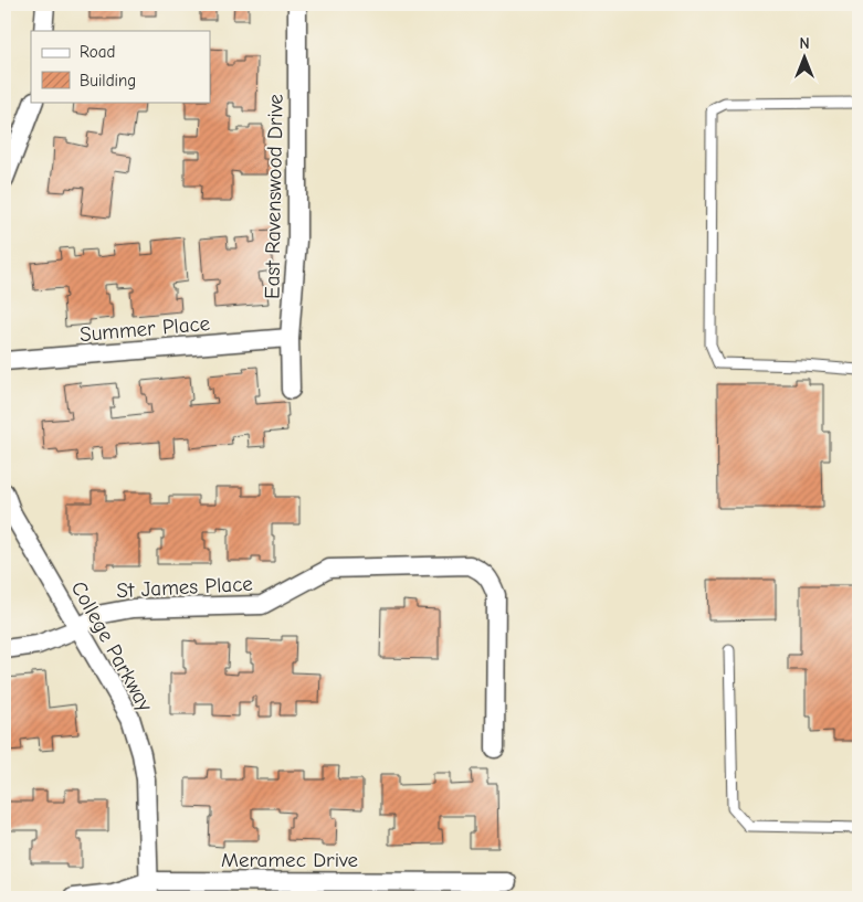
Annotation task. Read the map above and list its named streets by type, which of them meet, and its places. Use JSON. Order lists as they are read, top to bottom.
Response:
{
  "streets": {
    "street": [
      "East Ravenswood Drive",
      "Summer Place",
      "St James Place",
      "College Parkway",
      "Meramec Drive"
    ]
  },
  "crossings": [
    ["East Ravenswood Drive", "Summer Place"],
    ["St James Place", "College Parkway"],
    ["College Parkway", "Meramec Drive"]
  ],
  "legend": ["Road", "Building"],
  "north": "top"
}
